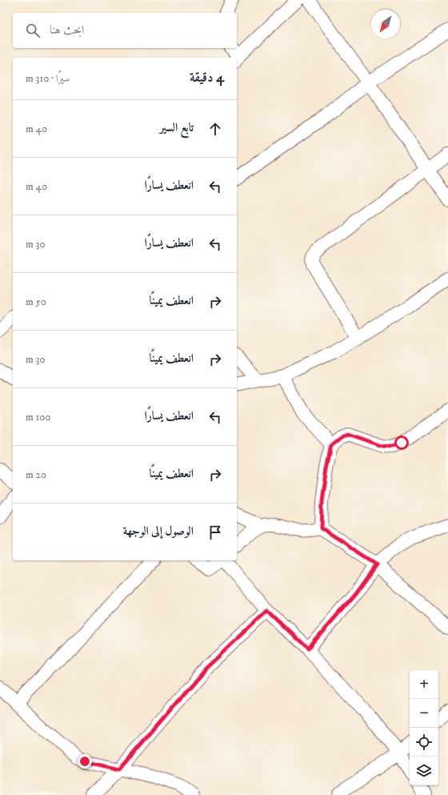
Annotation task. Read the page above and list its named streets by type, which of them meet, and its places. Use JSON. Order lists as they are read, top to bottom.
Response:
{
  "north": "bottom left",
  "page": {
    "search": "ابحث هنا",
    "heading": ["4 دقيقة", "سيرًا · 310 m"],
    "list": [
      ["تابع السير", "40 m"],
      ["انعطف يسارًا", "40 m"],
      ["انعطف يسارًا", "30 m"],
      ["انعطف يمينًا", "50 m"],
      ["انعطف يمينًا", "30 m"],
      ["انعطف يسارًا", "100 m"],
      ["انعطف يمينًا", "20 m"],
      "الوصول إلى الوجهة"
    ],
    "map_buttons": ["+", "−"]
  }
}
